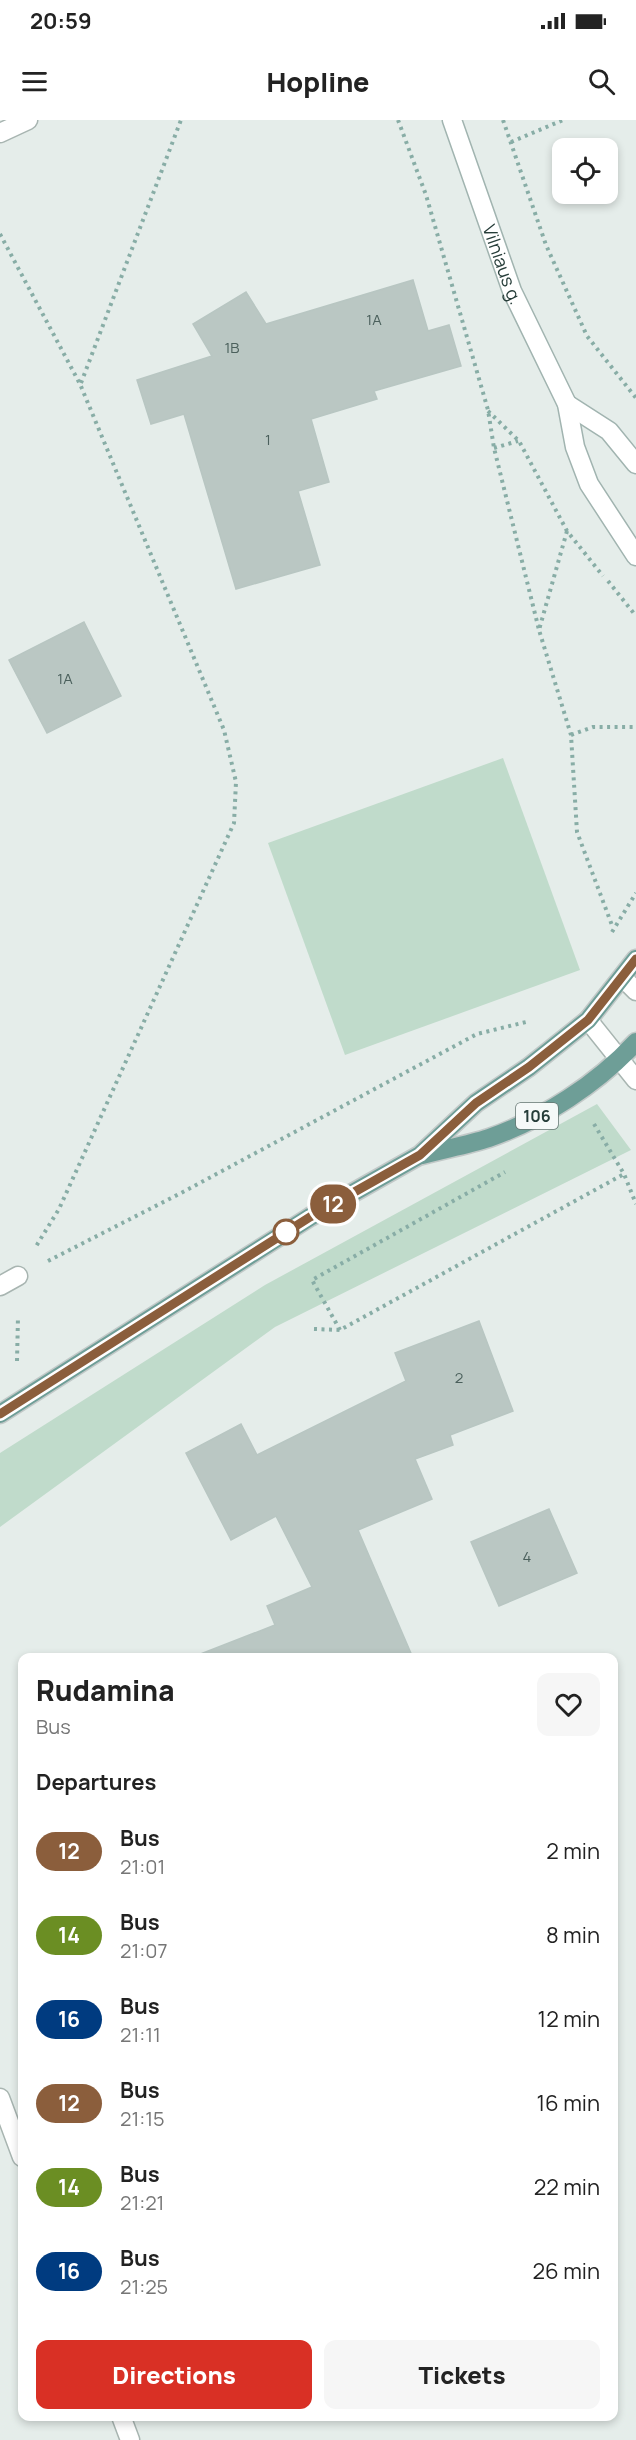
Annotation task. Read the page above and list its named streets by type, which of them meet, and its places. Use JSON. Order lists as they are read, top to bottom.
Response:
{
  "streets": {
    "main road": ["Vilniaus g.", "106"]
  },
  "lines": ["bus line 12"],
  "house_numbers": [
    "1A",
    "1B",
    "1",
    "1A",
    "2",
    "4"
  ],
  "page": {
    "status": "20:59",
    "header": "Hopline",
    "on_map": "12",
    "heading": [
      ["Rudamina", "Bus"],
      "Departures"
    ],
    "list": [
      {
        "mark": "12",
        "name": "Bus",
        "note": "21:01",
        "value": "2 min"
      },
      {
        "mark": "14",
        "name": "Bus",
        "note": "21:07",
        "value": "8 min"
      },
      {
        "mark": "16",
        "name": "Bus",
        "note": "21:11",
        "value": "12 min"
      },
      {
        "mark": "12",
        "name": "Bus",
        "note": "21:15",
        "value": "16 min"
      },
      {
        "mark": "14",
        "name": "Bus",
        "note": "21:21",
        "value": "22 min"
      },
      {
        "mark": "16",
        "name": "Bus",
        "note": "21:25",
        "value": "26 min"
      }
    ],
    "buttons": ["Directions", "Tickets"]
  }
}
